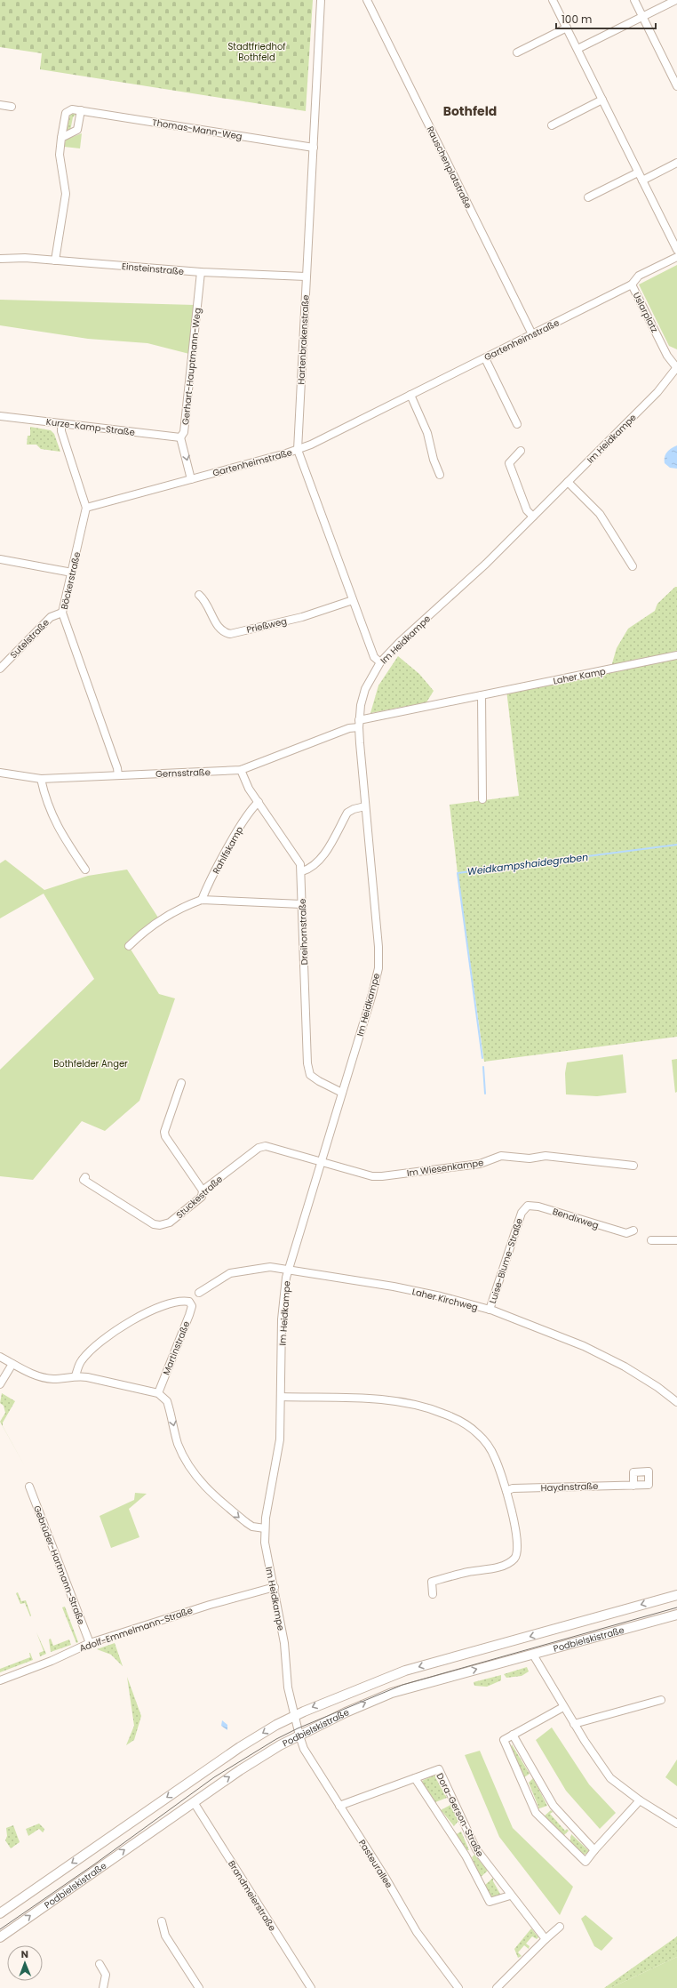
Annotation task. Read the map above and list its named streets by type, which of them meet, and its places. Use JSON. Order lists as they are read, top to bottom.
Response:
{
  "streets": {
    "main road": ["Podbielskistraße"],
    "street": [
      "Thomas-Mann-Weg",
      "Rauschenplatstraße",
      "Einsteinstraße",
      "Uslarplatz",
      "Hartenbrakenstraße",
      "Gartenheimstraße",
      "Gerhart-Hauptmann-Weg",
      "Kurze-Kamp-Straße",
      "Im Heidkampe",
      "Böckerstraße",
      "Prießweg",
      "Sutelstraße",
      "Laher Kamp",
      "Gernsstraße",
      "Rahlfskamp",
      "Dreihornstraße",
      "Im Wiesenkampe",
      "Stuckestraße",
      "Bendixweg",
      "Luise-Blume-Straße",
      "Laher Kirchweg",
      "Martinstraße",
      "Haydnstraße",
      "Gebrüder-Hartmann-Straße",
      "Adolf-Emmelmann-Straße",
      "Dora-Gerson-Straße",
      "Pasteurallee",
      "Brandmeierstraße"
    ]
  },
  "crossings": [
    ["Thomas-Mann-Weg", "Einsteinstraße"],
    ["Thomas-Mann-Weg", "Hartenbrakenstraße"],
    ["Rauschenplatstraße", "Gartenheimstraße"],
    ["Einsteinstraße", "Hartenbrakenstraße"],
    ["Einsteinstraße", "Gerhart-Hauptmann-Weg"],
    ["Uslarplatz", "Gartenheimstraße"],
    ["Uslarplatz", "Im Heidkampe"],
    ["Hartenbrakenstraße", "Gartenheimstraße"],
    ["Hartenbrakenstraße", "Im Heidkampe"],
    ["Hartenbrakenstraße", "Prießweg"],
    ["Gartenheimstraße", "Böckerstraße"],
    ["Gerhart-Hauptmann-Weg", "Kurze-Kamp-Straße"],
    ["Im Heidkampe", "Laher Kamp"],
    ["Im Heidkampe", "Gernsstraße"],
    ["Im Heidkampe", "Dreihornstraße"],
    ["Im Heidkampe", "Im Wiesenkampe"],
    ["Im Heidkampe", "Stuckestraße"],
    ["Im Heidkampe", "Laher Kirchweg"],
    ["Im Heidkampe", "Adolf-Emmelmann-Straße"],
    ["Im Heidkampe", "Podbielskistraße"],
    ["Im Heidkampe", "Pasteurallee"],
    ["Böckerstraße", "Sutelstraße"],
    ["Böckerstraße", "Gernsstraße"],
    ["Laher Kamp", "Gernsstraße"],
    ["Gernsstraße", "Dreihornstraße"],
    ["Rahlfskamp", "Dreihornstraße"],
    ["Im Wiesenkampe", "Stuckestraße"],
    ["Bendixweg", "Luise-Blume-Straße"],
    ["Luise-Blume-Straße", "Laher Kirchweg"],
    ["Gebrüder-Hartmann-Straße", "Adolf-Emmelmann-Straße"],
    ["Podbielskistraße", "Pasteurallee"],
    ["Podbielskistraße", "Brandmeierstraße"],
    ["Dora-Gerson-Straße", "Pasteurallee"]
  ],
  "districts": ["Bothfeld"],
  "water": ["Weidkampshaidegraben"],
  "parks": ["Stadtfriedhof Bothfeld", "Bothfelder Anger"],
  "scale_bar": "100 m",
  "north": "top"
}
